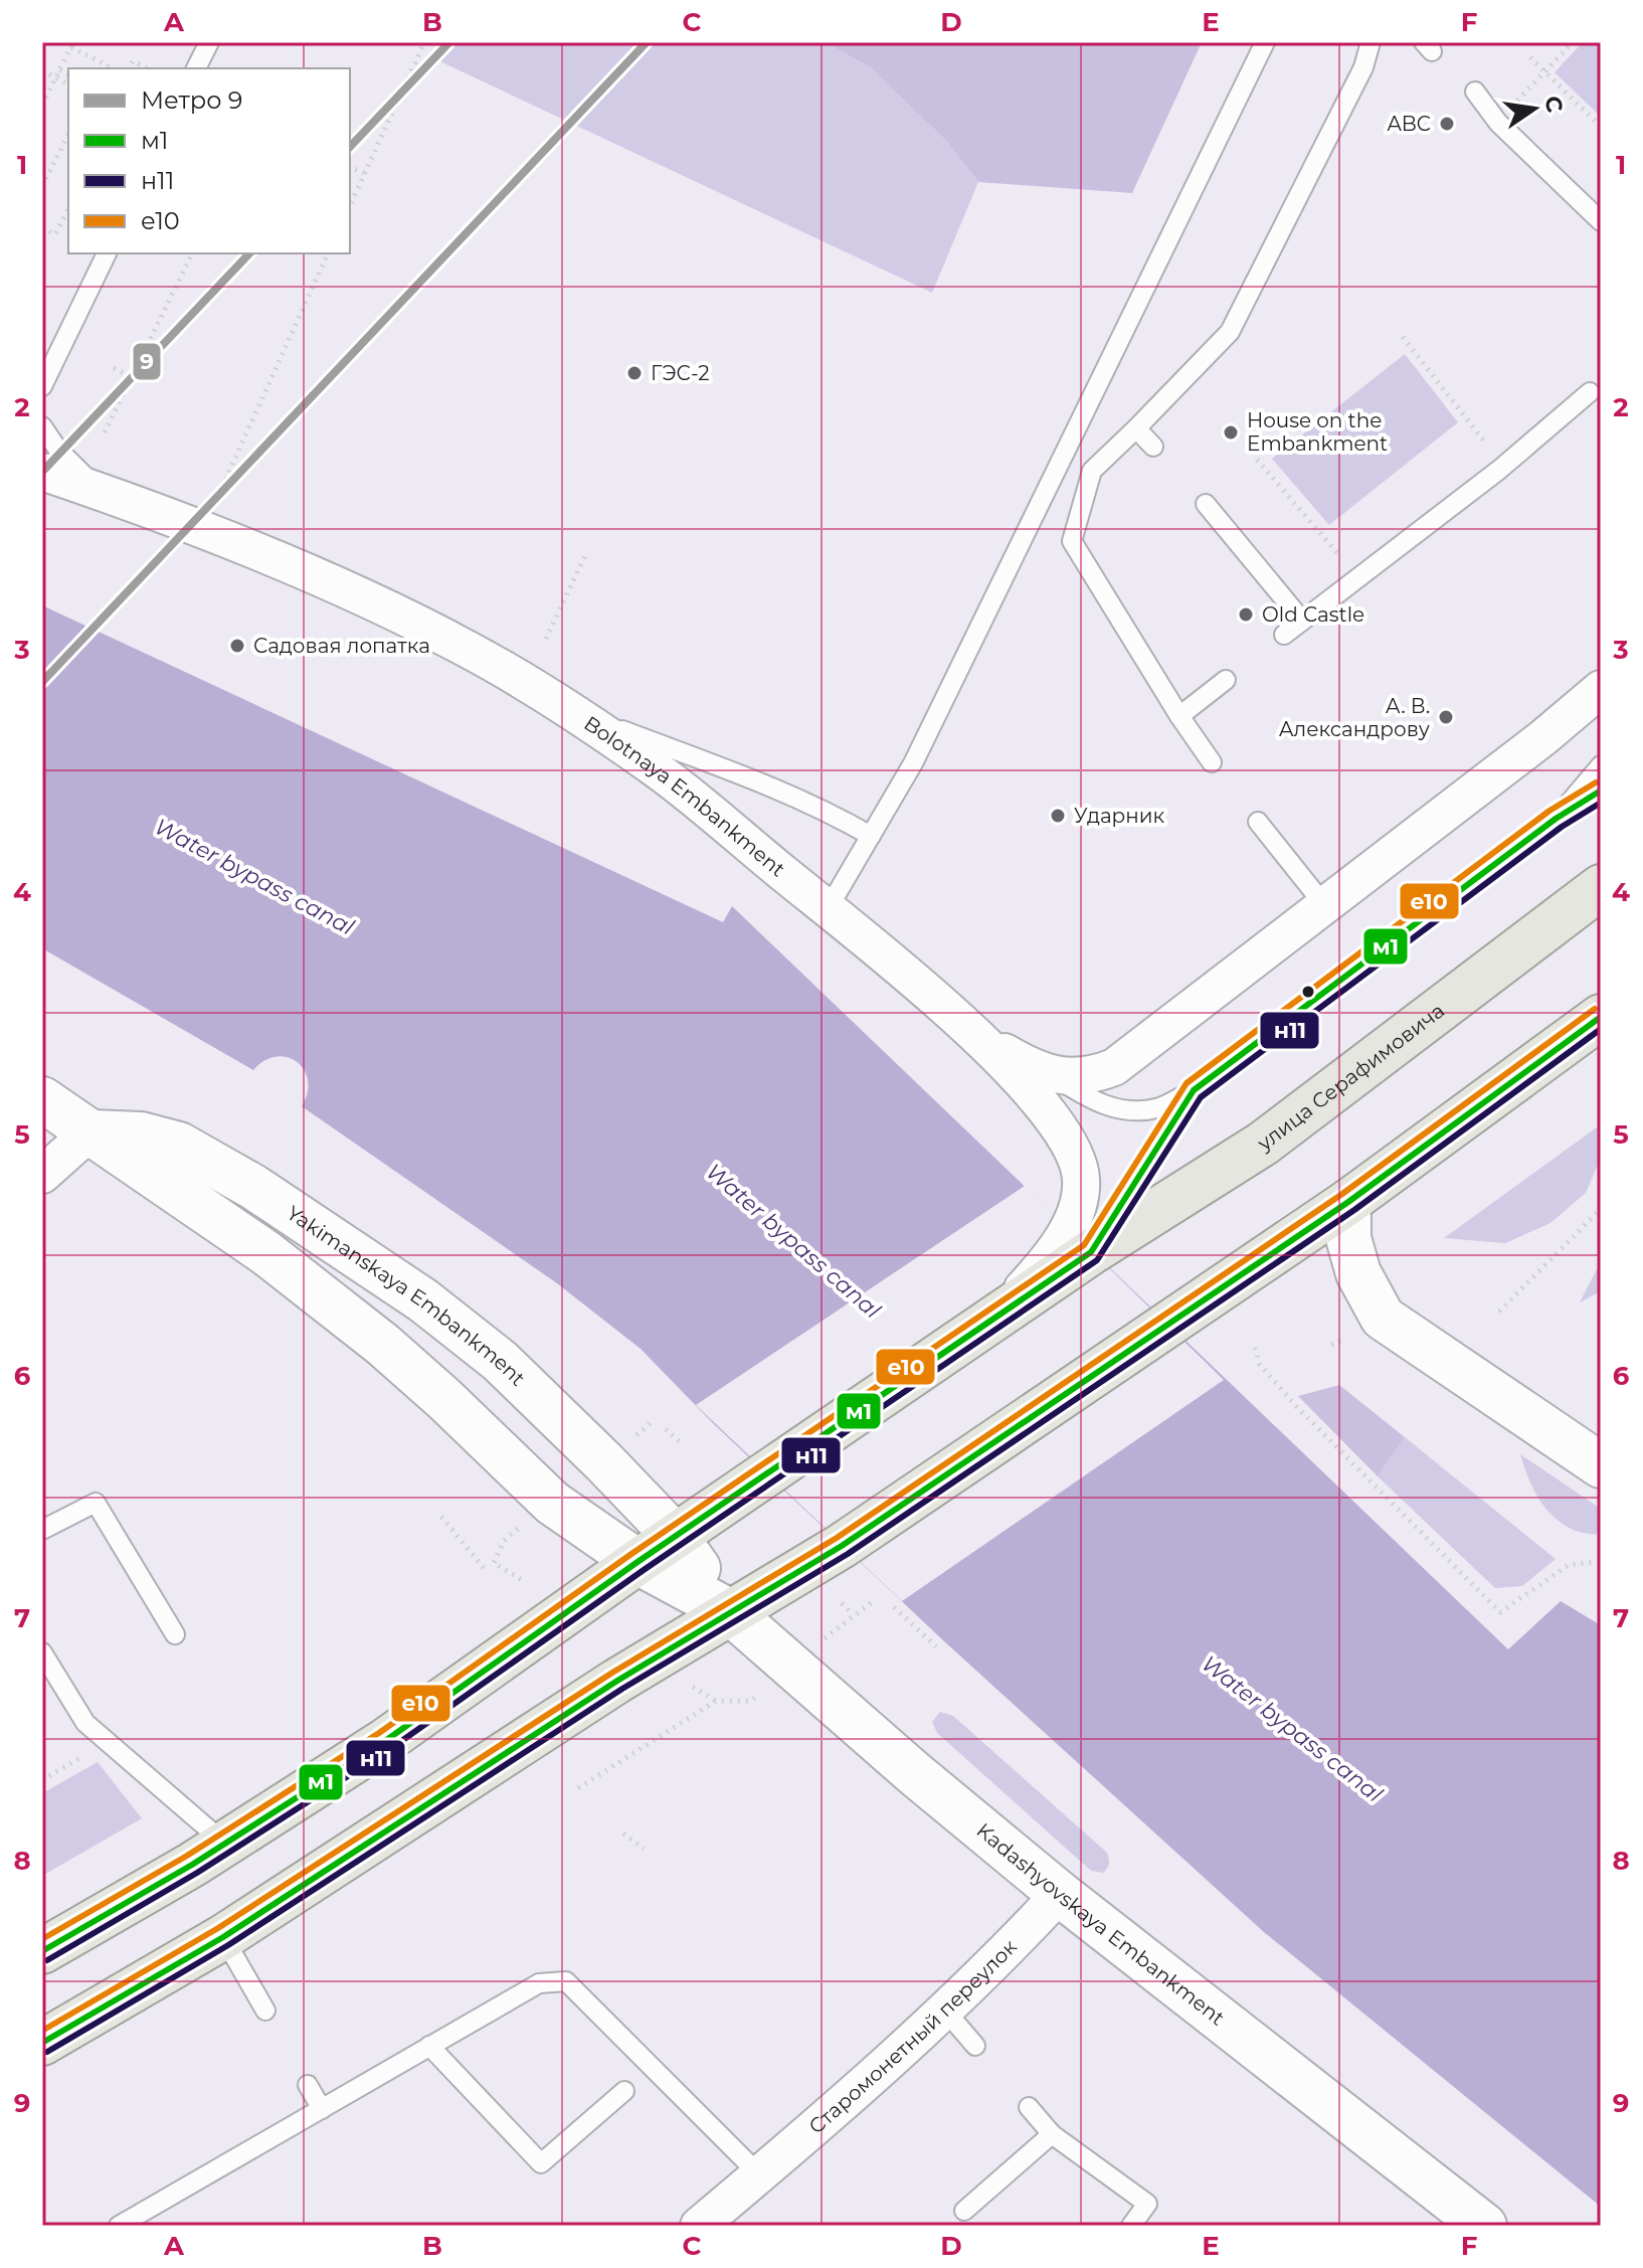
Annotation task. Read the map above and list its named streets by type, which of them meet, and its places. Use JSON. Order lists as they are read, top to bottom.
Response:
{
  "streets": {
    "main road": ["улица Серафимовича"],
    "street": [
      "Bolotnaya Embankment",
      "Yakimanskaya Embankment",
      "Kadashyovskaya Embankment",
      "Старомонетный переулок"
    ]
  },
  "crossings": [
    ["Bolotnaya Embankment", "улица Серафимовича"],
    ["улица Серафимовича", "Yakimanskaya Embankment"],
    ["Yakimanskaya Embankment", "Kadashyovskaya Embankment"],
    ["Kadashyovskaya Embankment", "Старомонетный переулок"]
  ],
  "water": ["Water bypass canal"],
  "places": [
    "ABC",
    "ГЭС-2",
    "House on the Embankment",
    "Old Castle",
    "Садовая лопатка",
    "А. В. Александрову",
    "Ударник"
  ],
  "lines": [
    "metro line 9",
    "transit line е10",
    "transit line м1",
    "transit line н11"
  ],
  "legend": [
    "Метро 9",
    "м1",
    "н11",
    "е10"
  ],
  "north": "right",
  "grid": {
    "columns": [
      "A",
      "B",
      "C",
      "D",
      "E",
      "F"
    ],
    "rows": [
      "1",
      "2",
      "3",
      "4",
      "5",
      "6",
      "7",
      "8",
      "9"
    ]
  }
}
